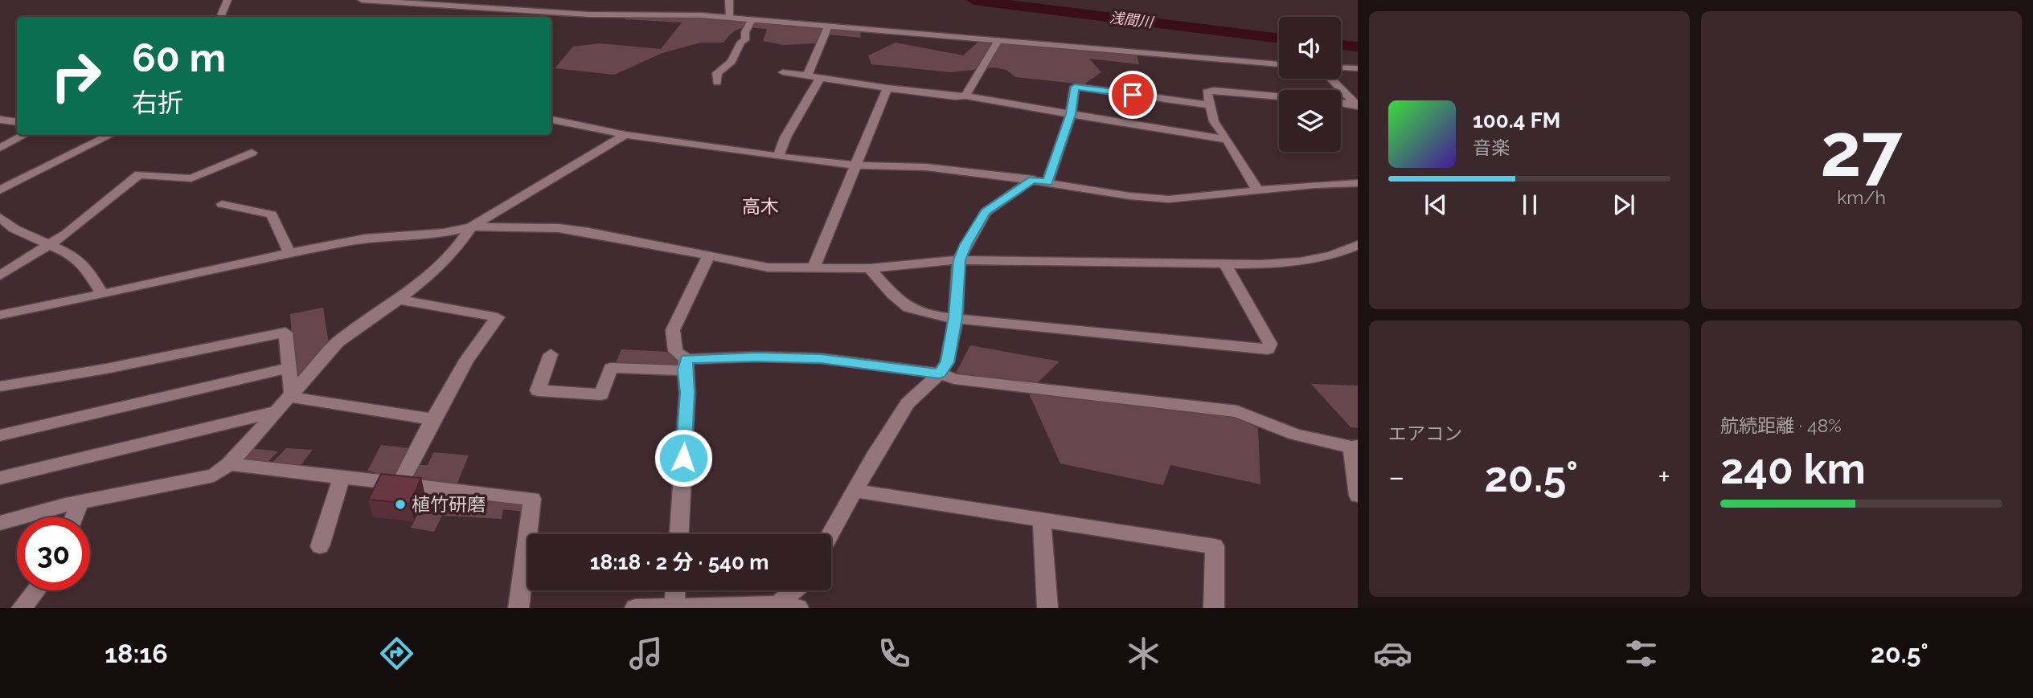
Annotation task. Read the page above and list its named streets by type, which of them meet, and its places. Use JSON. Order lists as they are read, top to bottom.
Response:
{
  "districts": ["高木"],
  "water": ["浅間川"],
  "places": ["植竹研磨"],
  "page": {
    "tile": [
      ["27", "km/h"],
      "エアコン",
      ["航続距離 · 48%", "240 km"]
    ],
    "turn": ["60 m", "右折"],
    "song": ["100.4 FM", "音楽"],
    "heat": ["−", "20.5°", "+"],
    "limit": "30",
    "trip": "18:18 · 2 分 · 540 m",
    "tabs": ["18:16", "20.5°"]
  }
}
